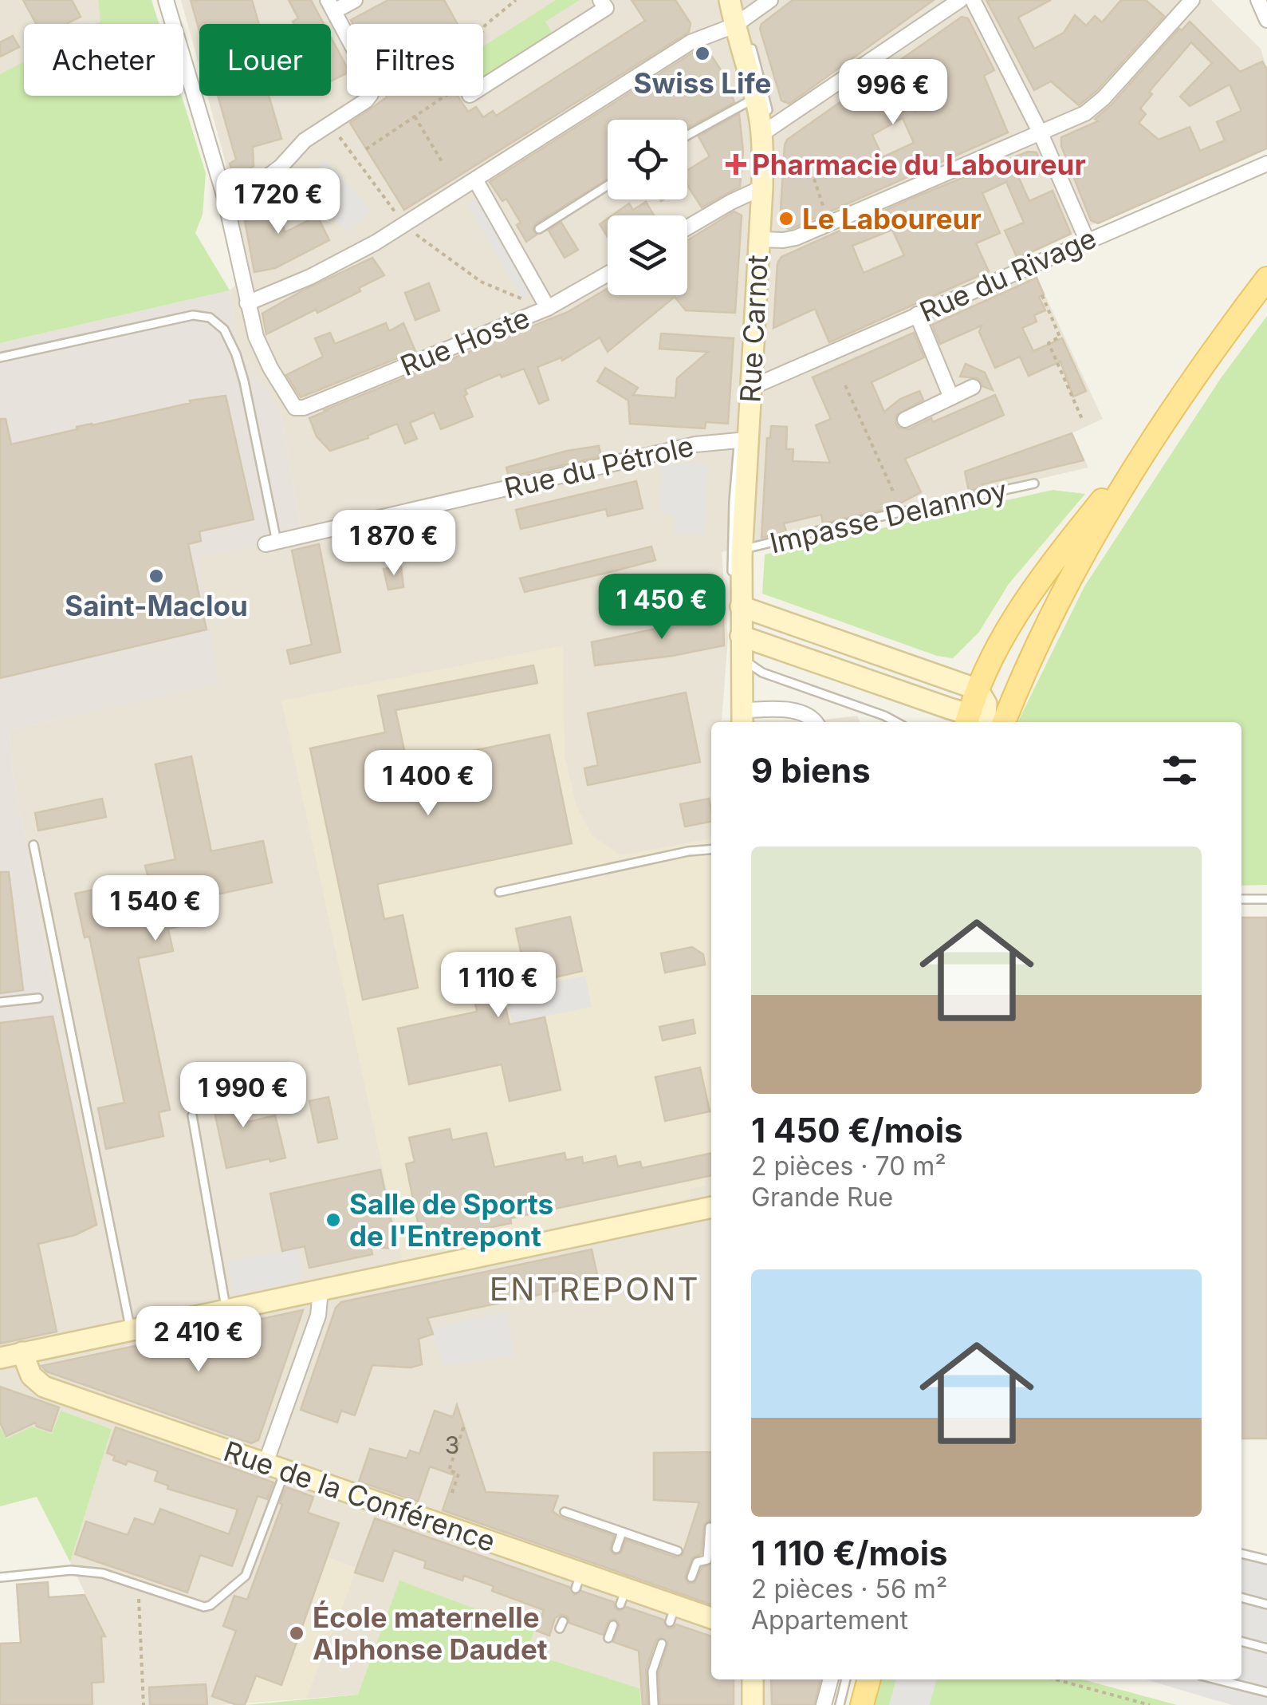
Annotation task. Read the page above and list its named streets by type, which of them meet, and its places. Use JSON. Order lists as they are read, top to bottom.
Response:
{
  "streets": {
    "street": [
      "Rue du Rivage",
      "Rue Carnot",
      "Rue Hoste",
      "Rue du Pétrole",
      "Rue de la Conférence"
    ],
    "lane": ["Impasse Delannoy"]
  },
  "crossings": [
    ["Rue du Rivage", "Rue Carnot"],
    ["Rue Carnot", "Rue du Pétrole"],
    ["Rue Carnot", "Impasse Delannoy"]
  ],
  "districts": ["ENTREPONT"],
  "places": {
    "other": [
      "Swiss Life",
      "Le Laboureur",
      "Saint-Maclou",
      "Salle de Sports de l'Entrepont",
      "École maternelle Alphonse Daudet"
    ],
    "health": ["Pharmacie du Laboureur"]
  },
  "house_numbers": ["3"],
  "page": {
    "chip": ["Acheter", "Louer", "Filtres"],
    "price": [
      "996 €",
      "1 720 €",
      "1 870 €",
      "1 450 €",
      "1 400 €",
      "1 540 €",
      "1 110 €",
      "1 990 €",
      "2 410 €"
    ],
    "heading": "9 biens",
    "list": [
      {
        "name": "1 450 €/mois",
        "note": "2 pièces · 70 m² · Grande Rue"
      },
      {
        "name": "1 110 €/mois",
        "note": "2 pièces · 56 m² · Appartement"
      }
    ]
  }
}
